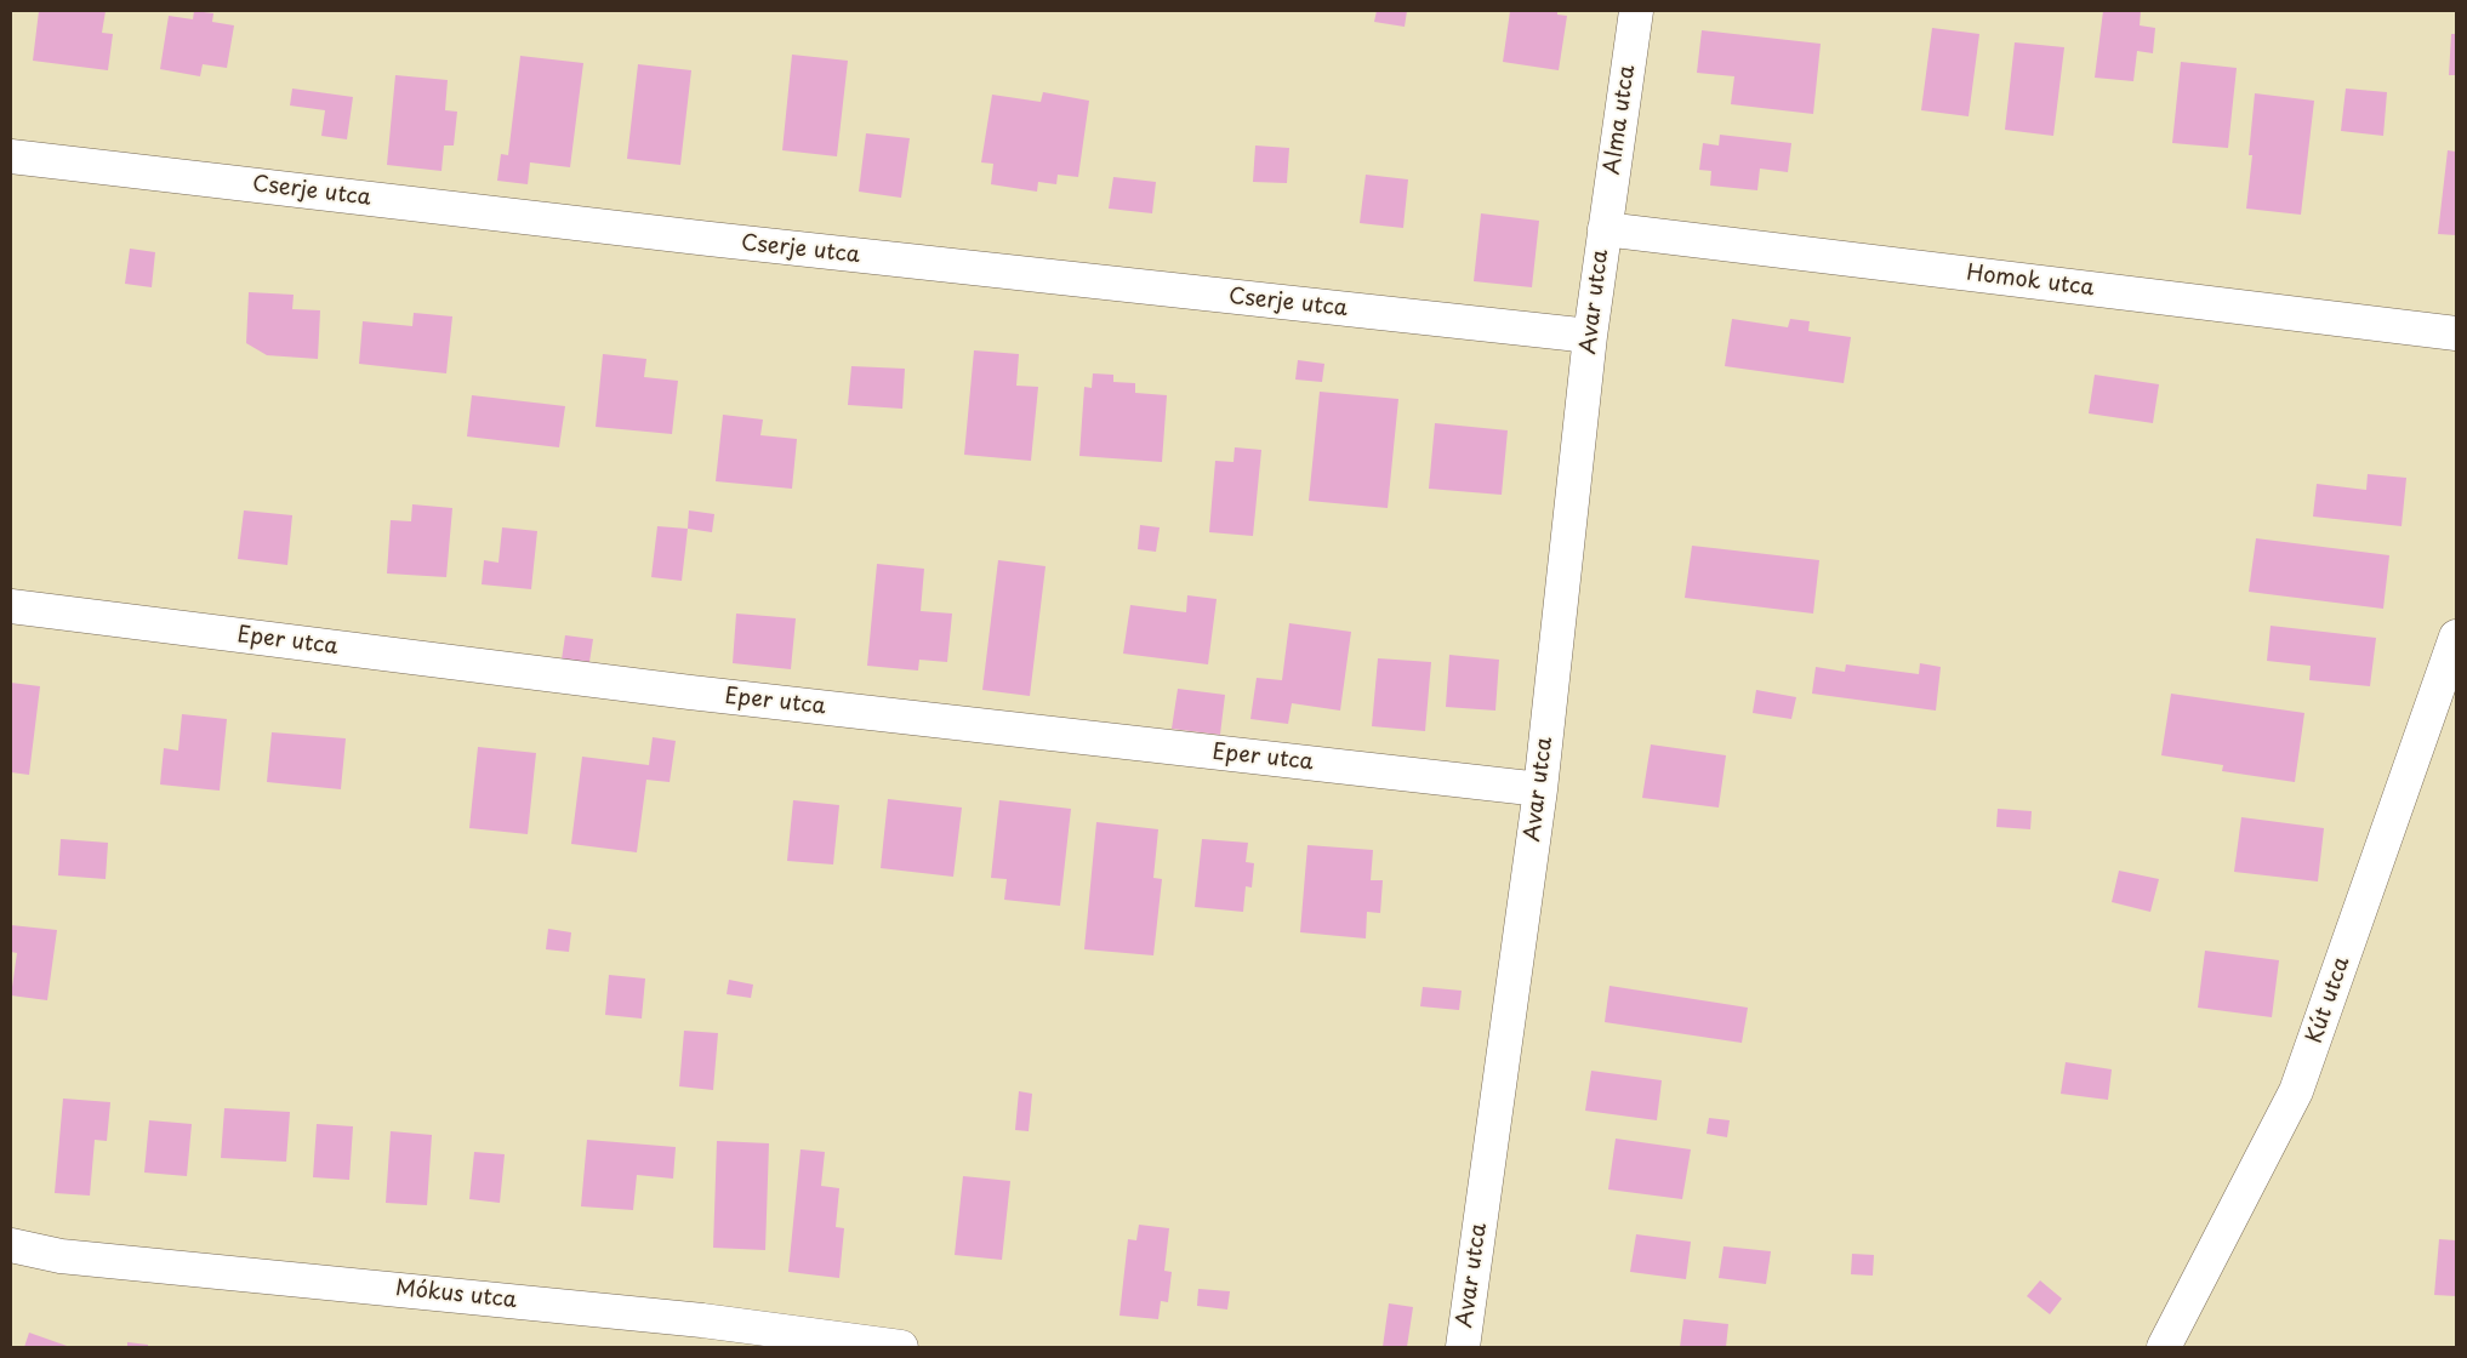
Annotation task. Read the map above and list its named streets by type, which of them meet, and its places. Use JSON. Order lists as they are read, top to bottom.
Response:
{
  "streets": {
    "street": [
      "Alma utca",
      "Cserje utca",
      "Homok utca",
      "Avar utca",
      "Eper utca",
      "Kút utca",
      "Mókus utca"
    ]
  },
  "crossings": [
    ["Alma utca", "Homok utca"],
    ["Alma utca", "Avar utca"],
    ["Cserje utca", "Avar utca"],
    ["Homok utca", "Avar utca"],
    ["Avar utca", "Eper utca"]
  ]
}
